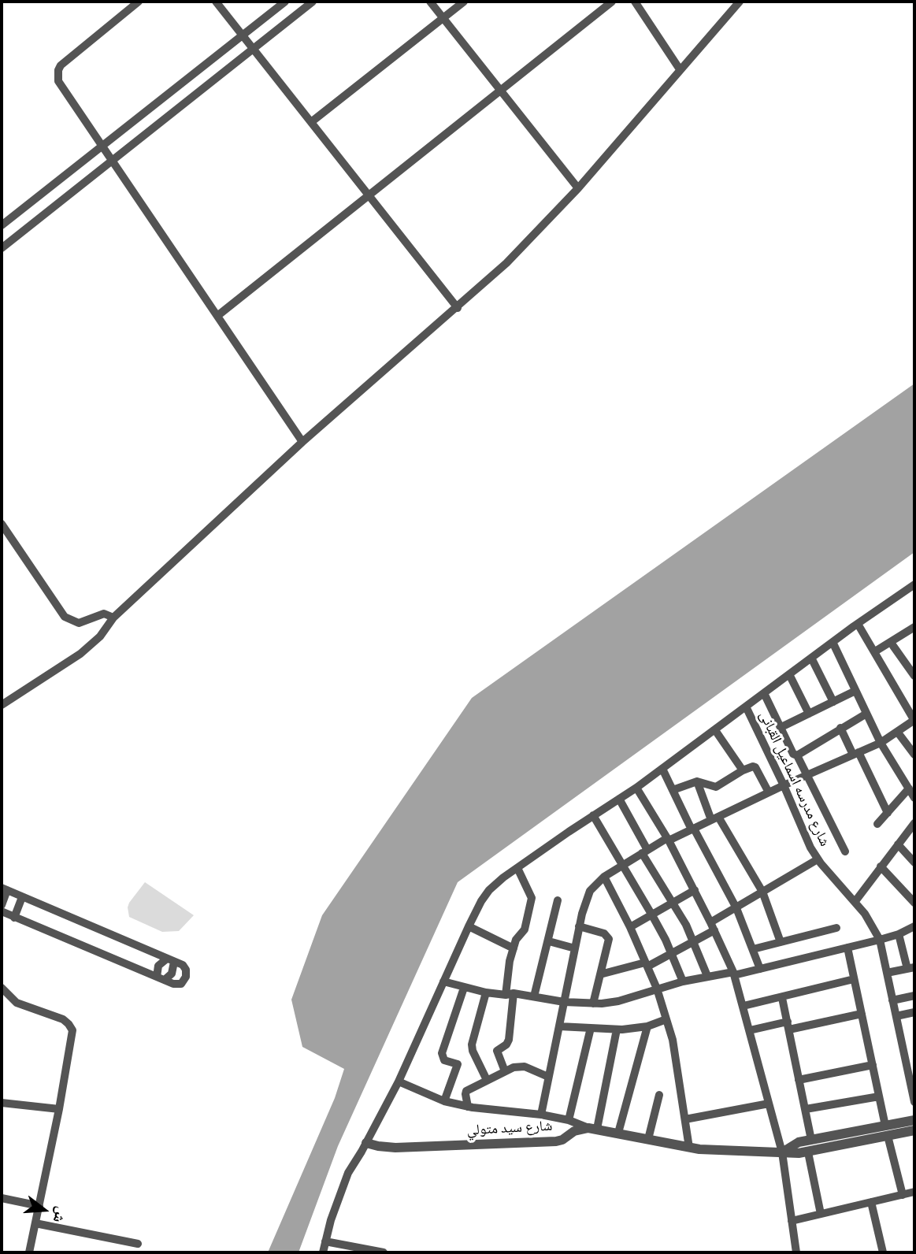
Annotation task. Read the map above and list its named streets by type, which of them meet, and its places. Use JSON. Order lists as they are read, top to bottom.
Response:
{
  "streets": {
    "street": ["شارع مدرسه اسماعيل القبانى", "شارع سيد متولي"]
  },
  "north": "right"
}
